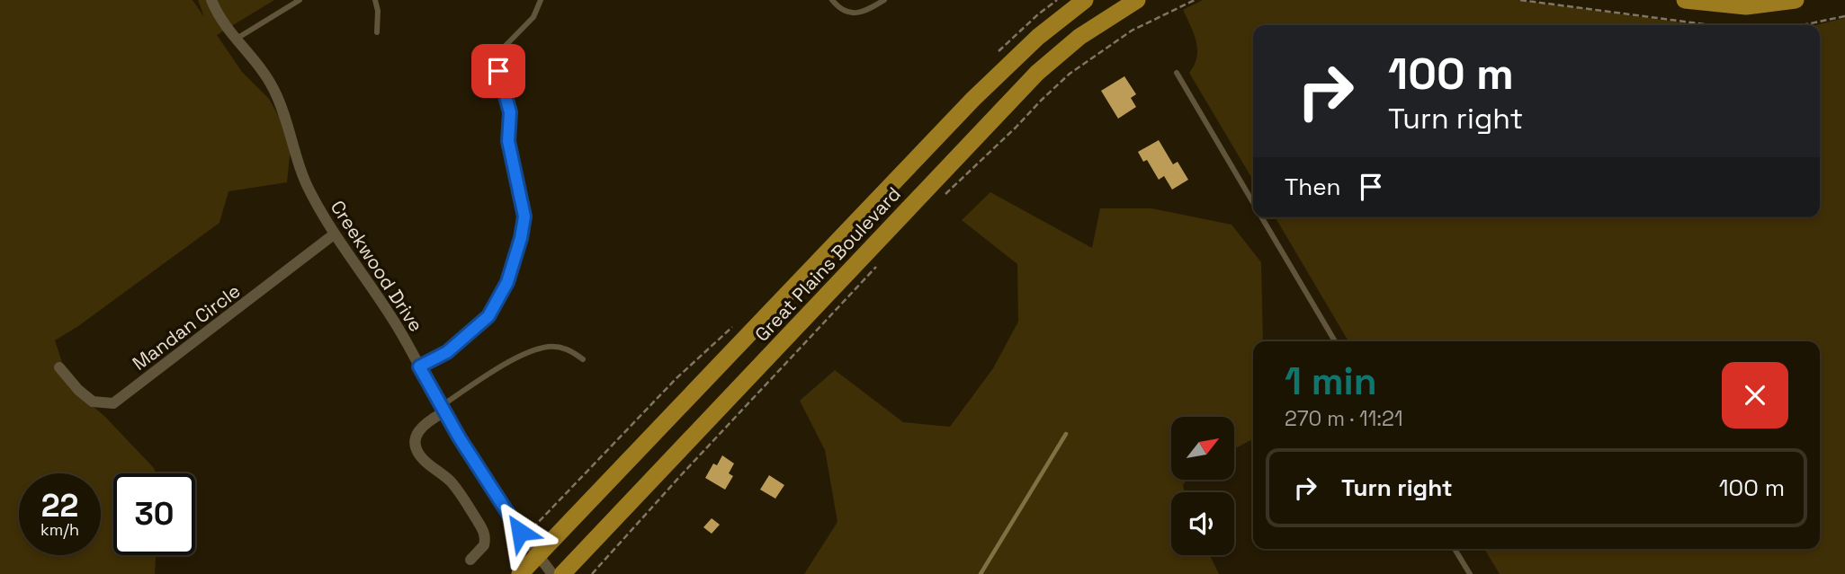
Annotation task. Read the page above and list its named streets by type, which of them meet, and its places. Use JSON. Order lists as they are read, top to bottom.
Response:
{
  "streets": {
    "main road": ["Great Plains Boulevard"],
    "street": ["Creekwood Drive", "Mandan Circle"]
  },
  "crossings": [
    ["Great Plains Boulevard", "Creekwood Drive"],
    ["Creekwood Drive", "Mandan Circle"]
  ],
  "north": "top right",
  "page": {
    "turn": ["100 m", "Turn right"],
    "then": "Then",
    "heading": ["1 min", "270 m · 11:21"],
    "list": [
      {
        "name": "Turn right",
        "value": "100 m"
      }
    ],
    "speed": "22 km/h",
    "limit": "30"
  }
}
